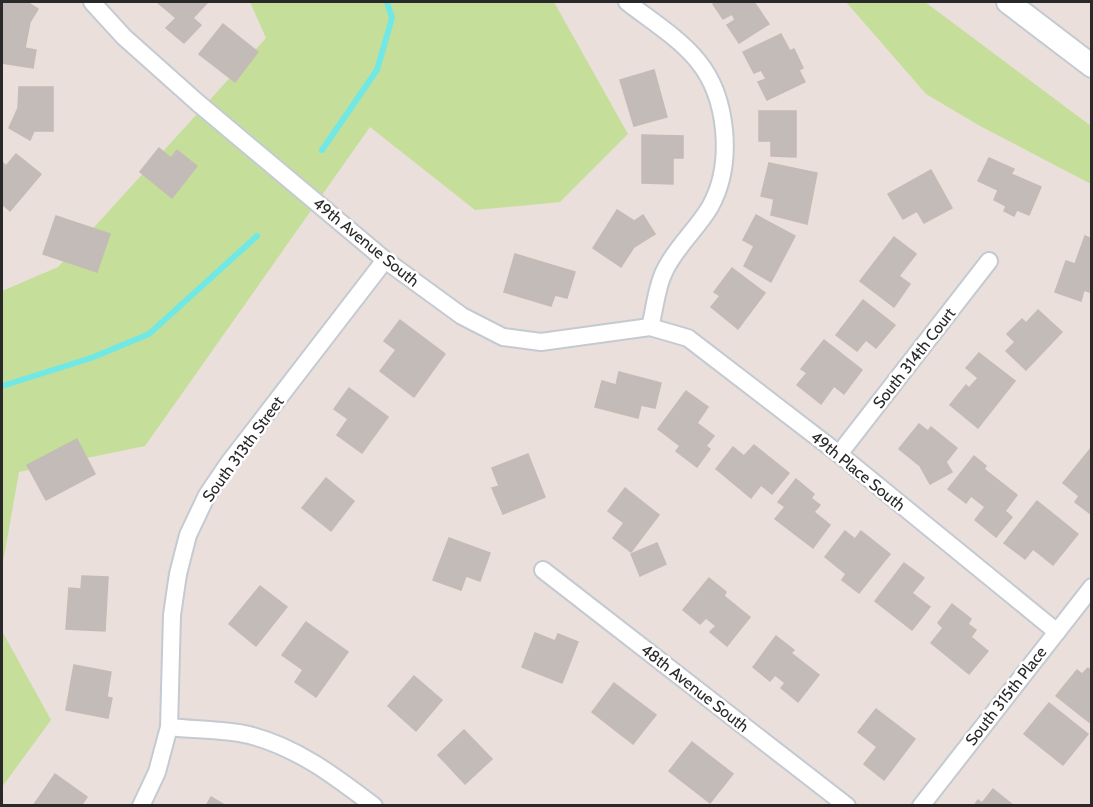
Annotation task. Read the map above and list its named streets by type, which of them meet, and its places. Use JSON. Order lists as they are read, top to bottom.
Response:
{
  "streets": {
    "street": [
      "49th Avenue South",
      "South 314th Court",
      "South 313th Street",
      "49th Place South",
      "48th Avenue South",
      "South 315th Place"
    ]
  },
  "crossings": [
    ["49th Avenue South", "South 313th Street"],
    ["49th Avenue South", "49th Place South"],
    ["South 314th Court", "49th Place South"],
    ["49th Place South", "South 315th Place"]
  ]
}
